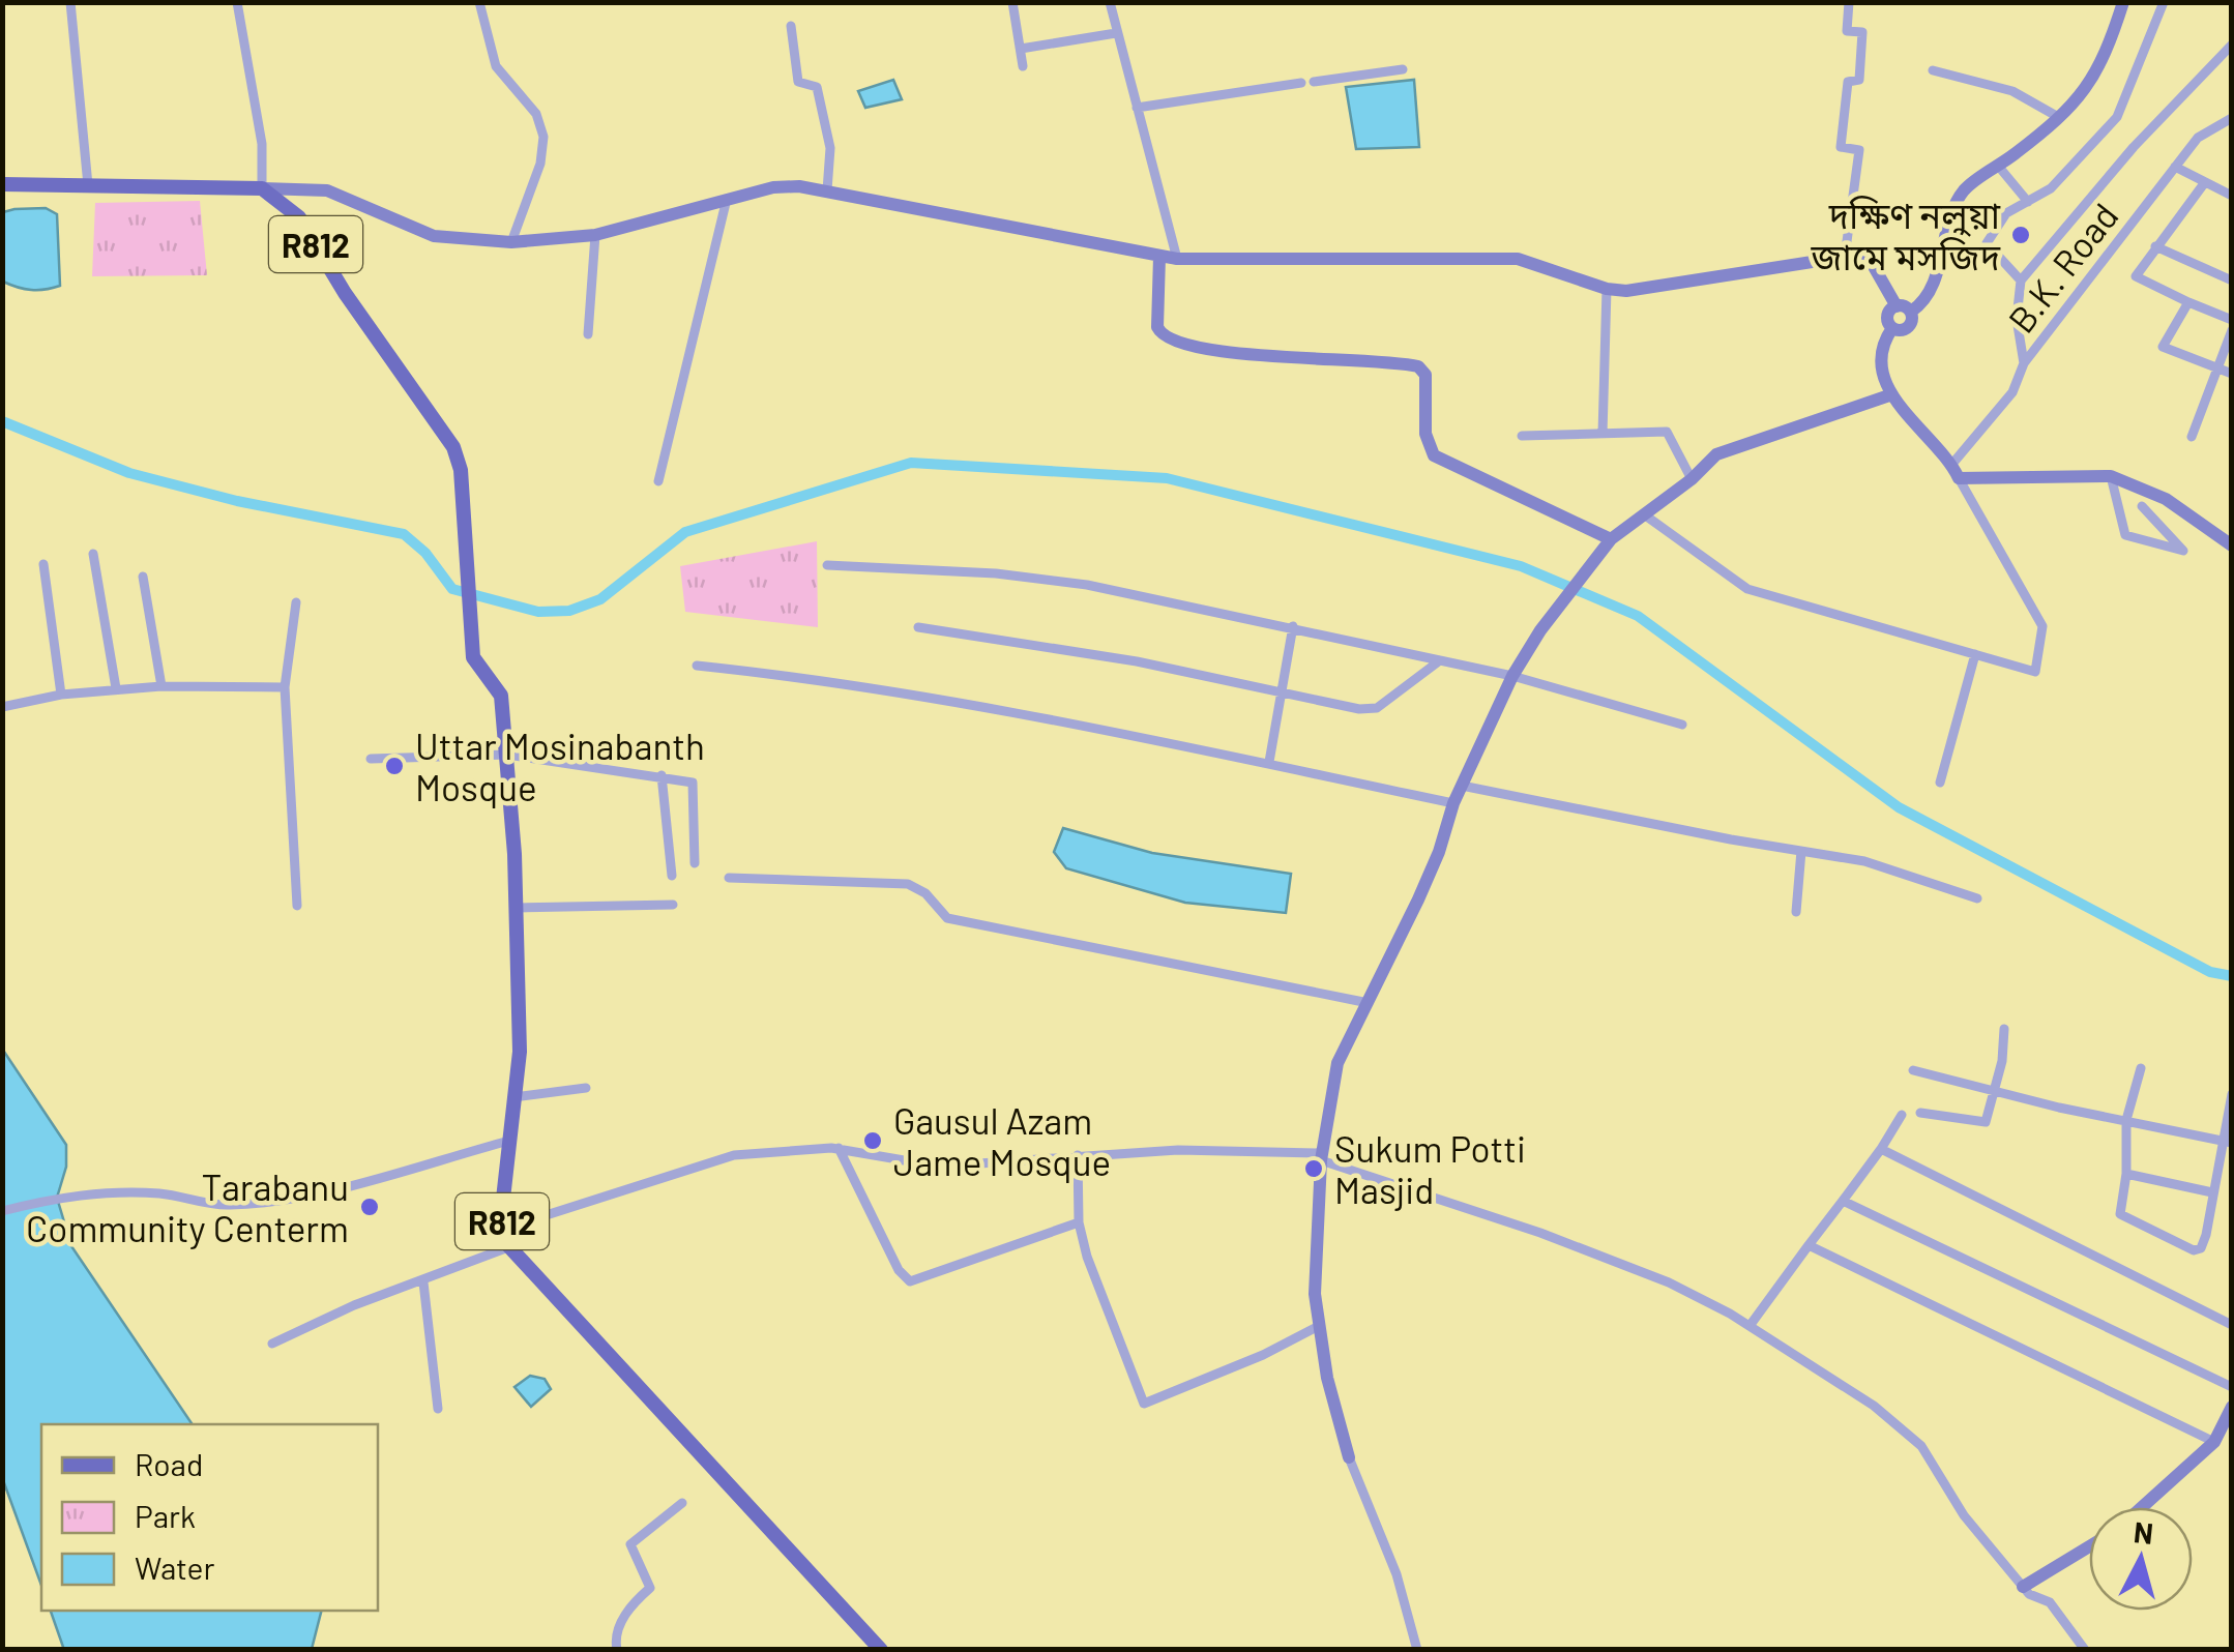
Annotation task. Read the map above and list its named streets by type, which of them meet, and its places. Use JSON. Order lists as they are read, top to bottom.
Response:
{
  "streets": {
    "main road": ["R812"],
    "street": ["B.K. Road"]
  },
  "places": [
    "দক্ষিণ নলুয়া জামে মসজিদ",
    "Uttar Mosinabanth Mosque",
    "Gausul Azam Jame Mosque",
    "Sukum Potti Masjid",
    "Tarabanu Community Centerm"
  ],
  "legend": ["Road", "Park", "Water"],
  "north": "top"
}
